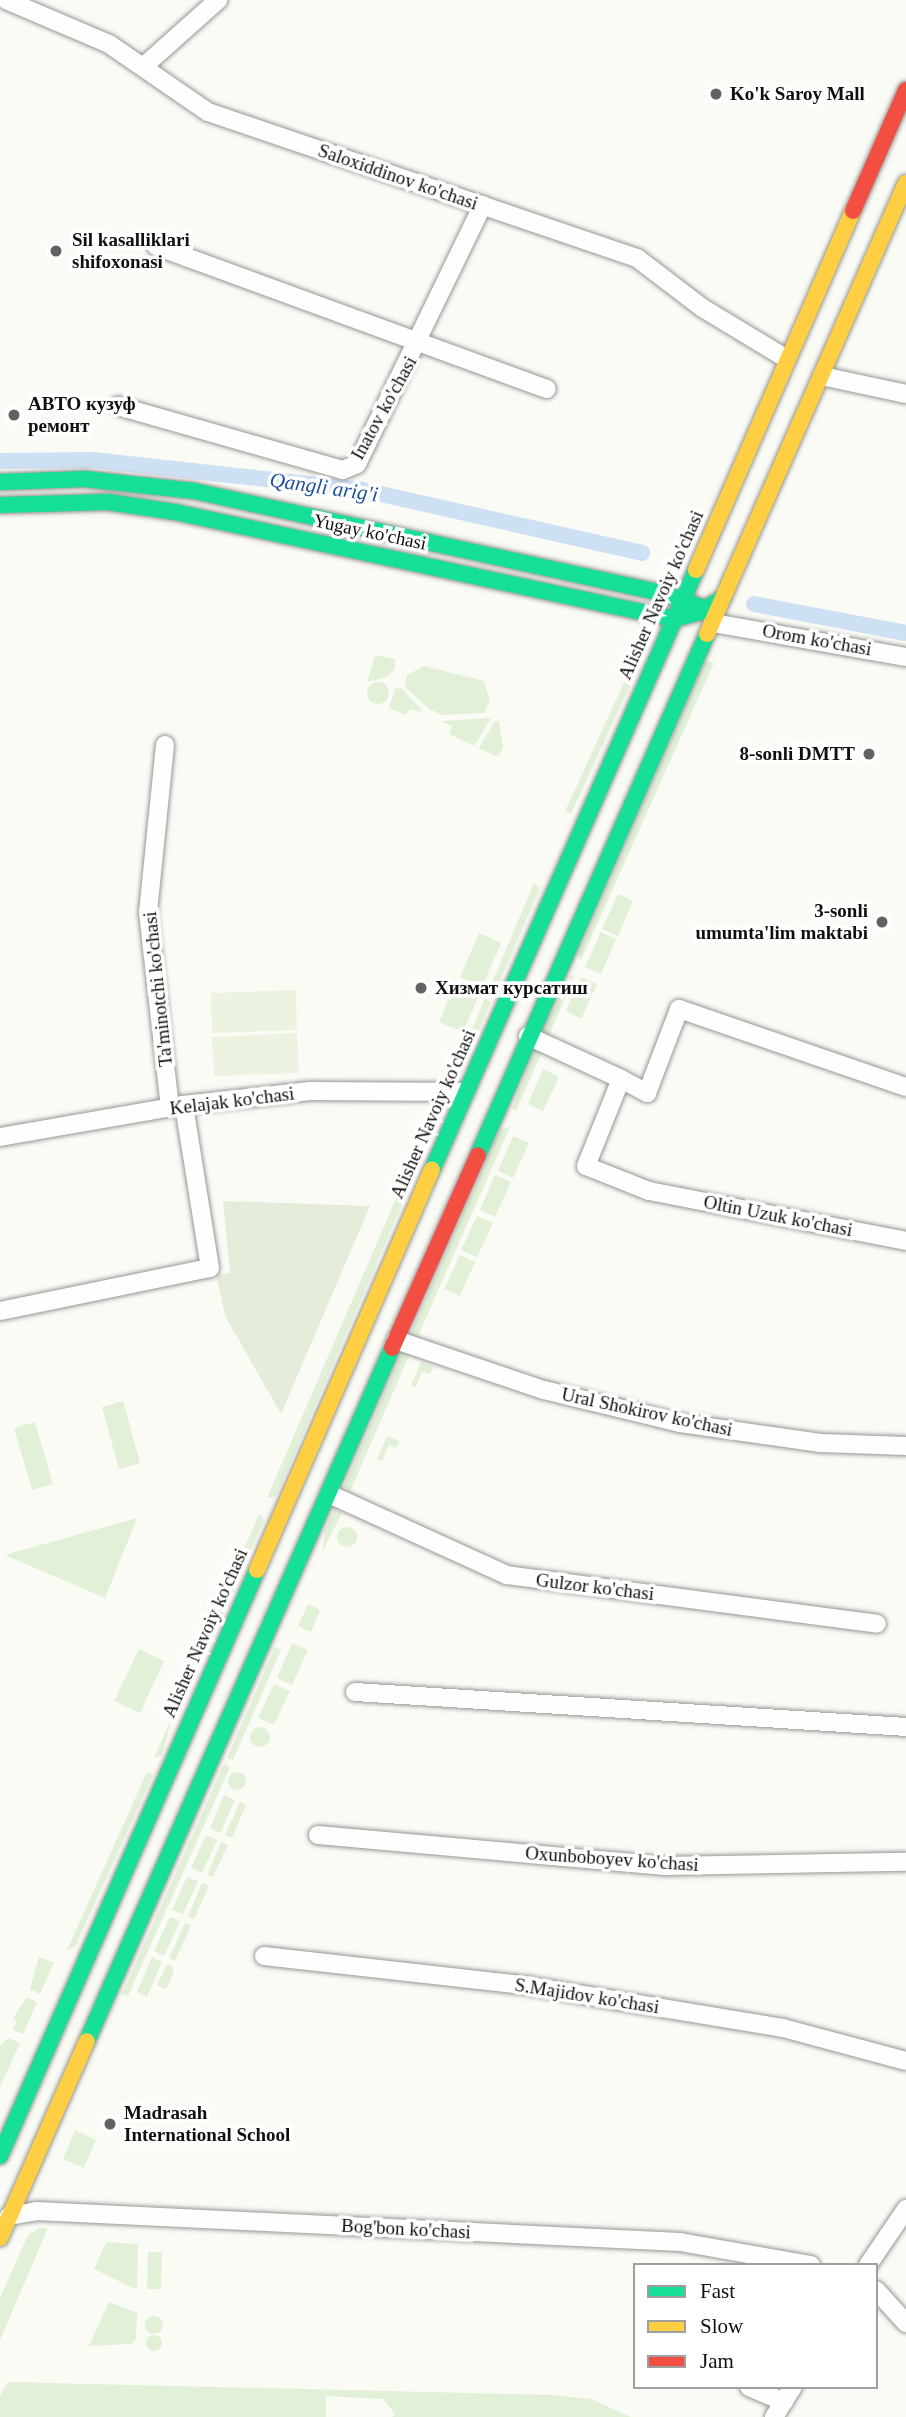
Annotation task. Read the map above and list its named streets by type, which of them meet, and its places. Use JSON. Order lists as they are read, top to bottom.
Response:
{
  "streets": {
    "main road": ["Yugay ko'chasi", "Alisher Navoiy ko'chasi"],
    "street": [
      "Saloxiddinov ko'chasi",
      "Inatov ko'chasi",
      "Orom ko'chasi",
      "Ta'minotchi ko'chasi",
      "Kelajak ko'chasi",
      "Oltin Uzuk ko'chasi",
      "Ural Shokirov ko'chasi",
      "Gulzor ko'chasi",
      "Oxunboboyev ko'chasi",
      "S.Majidov ko'chasi",
      "Bog'bon ko'chasi"
    ]
  },
  "crossings": [
    ["Saloxiddinov ko'chasi", "Inatov ko'chasi"],
    ["Saloxiddinov ko'chasi", "Alisher Navoiy ko'chasi"],
    ["Yugay ko'chasi", "Alisher Navoiy ko'chasi"],
    ["Alisher Navoiy ko'chasi", "Orom ko'chasi"],
    ["Alisher Navoiy ko'chasi", "Kelajak ko'chasi"],
    ["Alisher Navoiy ko'chasi", "Ural Shokirov ko'chasi"],
    ["Alisher Navoiy ko'chasi", "Gulzor ko'chasi"],
    ["Alisher Navoiy ko'chasi", "Bog'bon ko'chasi"],
    ["Ta'minotchi ko'chasi", "Kelajak ko'chasi"]
  ],
  "water": ["Qangli arig'i"],
  "places": [
    "Ko'k Saroy Mall",
    "Sil kasalliklari shifoxonasi",
    "АВТО кузуф ремонт",
    "8-sonli DMTT",
    "3-sonli umumta'lim maktabi",
    "Хизмат курсатиш",
    "Madrasah International School"
  ],
  "legend": ["Fast", "Slow", "Jam"]
}
